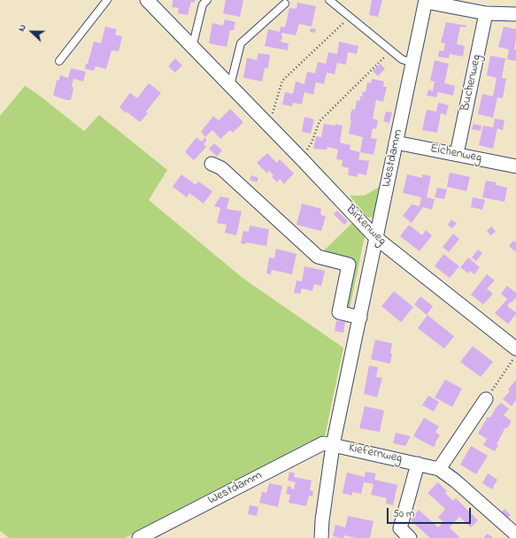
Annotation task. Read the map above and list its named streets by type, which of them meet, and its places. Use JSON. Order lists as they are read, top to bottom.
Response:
{
  "streets": {
    "street": [
      "Buchenweg",
      "Eichenweg",
      "Westdamm",
      "Birkenweg",
      "Kiefernweg"
    ]
  },
  "crossings": [
    ["Buchenweg", "Eichenweg"],
    ["Eichenweg", "Westdamm"],
    ["Westdamm", "Birkenweg"],
    ["Westdamm", "Kiefernweg"]
  ],
  "scale_bar": "50 m",
  "north": "left"
}
